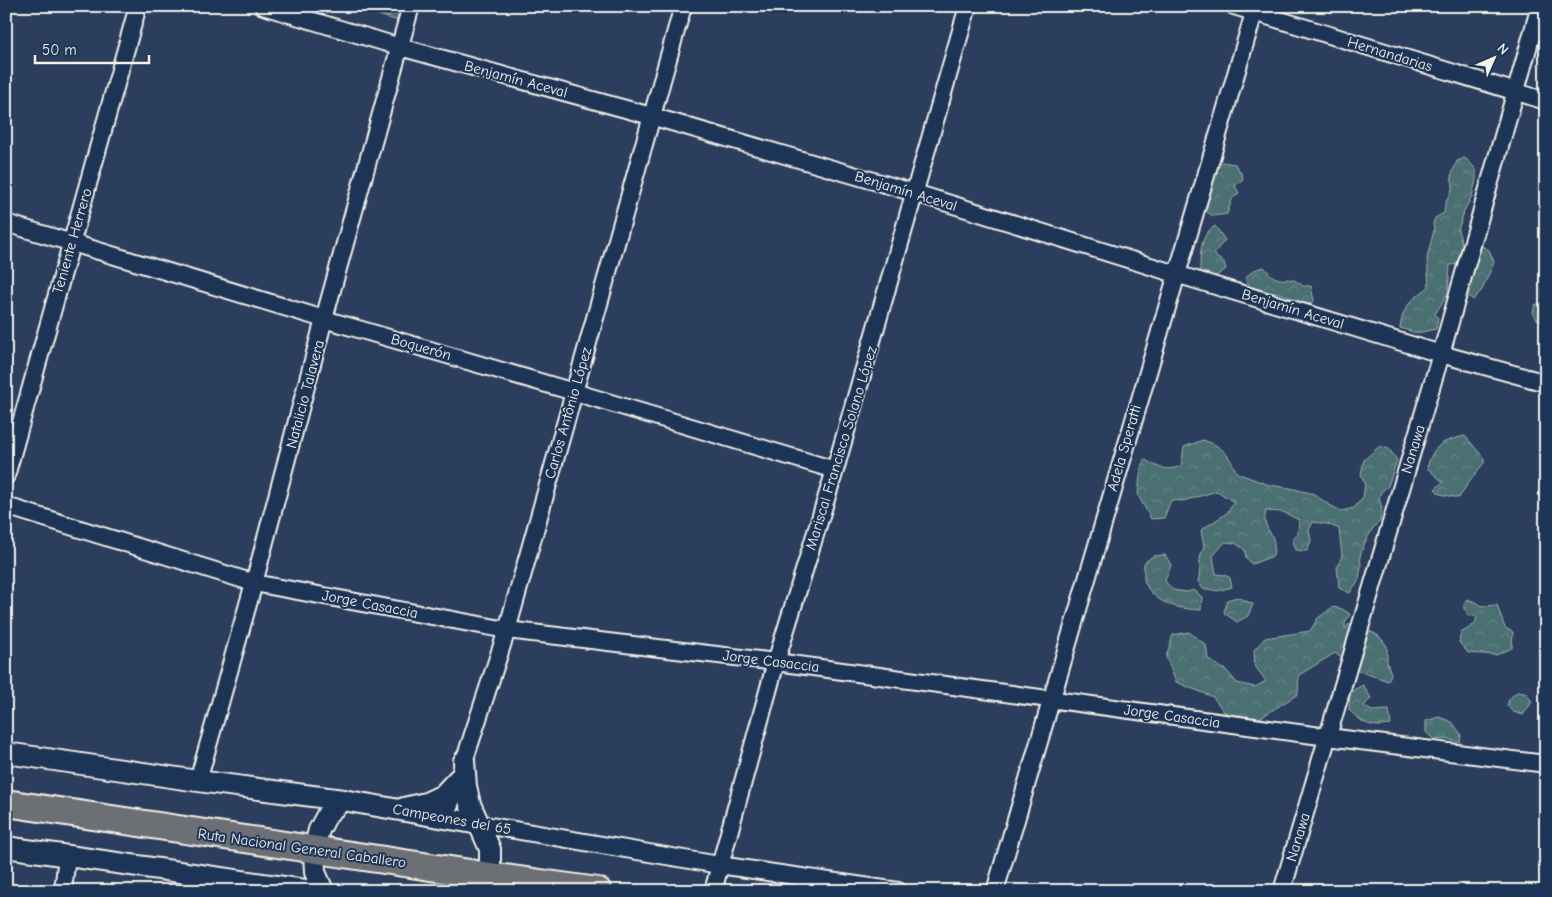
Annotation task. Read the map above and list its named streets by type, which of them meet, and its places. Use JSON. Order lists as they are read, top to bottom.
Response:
{
  "streets": {
    "highway": ["Ruta Nacional General Caballero"],
    "street": [
      "Hernandarias",
      "Benjamín Aceval",
      "Teniente Herrero",
      "Boquerón",
      "Natalicio Talavera",
      "Carlos Antônio López",
      "Mariscal Francisco Solano López",
      "Adela Speratti",
      "Nanawa",
      "Jorge Casaccia",
      "Campeones del 65"
    ]
  },
  "crossings": [
    ["Hernandarias", "Adela Speratti"],
    ["Hernandarias", "Nanawa"],
    ["Benjamín Aceval", "Natalicio Talavera"],
    ["Benjamín Aceval", "Carlos Antônio López"],
    ["Benjamín Aceval", "Mariscal Francisco Solano López"],
    ["Benjamín Aceval", "Adela Speratti"],
    ["Benjamín Aceval", "Nanawa"],
    ["Teniente Herrero", "Boquerón"],
    ["Boquerón", "Natalicio Talavera"],
    ["Boquerón", "Carlos Antônio López"],
    ["Boquerón", "Mariscal Francisco Solano López"],
    ["Natalicio Talavera", "Jorge Casaccia"],
    ["Natalicio Talavera", "Campeones del 65"],
    ["Carlos Antônio López", "Jorge Casaccia"],
    ["Carlos Antônio López", "Campeones del 65"],
    ["Mariscal Francisco Solano López", "Jorge Casaccia"],
    ["Mariscal Francisco Solano López", "Campeones del 65"],
    ["Adela Speratti", "Jorge Casaccia"],
    ["Nanawa", "Jorge Casaccia"]
  ],
  "scale_bar": "50 m",
  "north": "top right"
}
